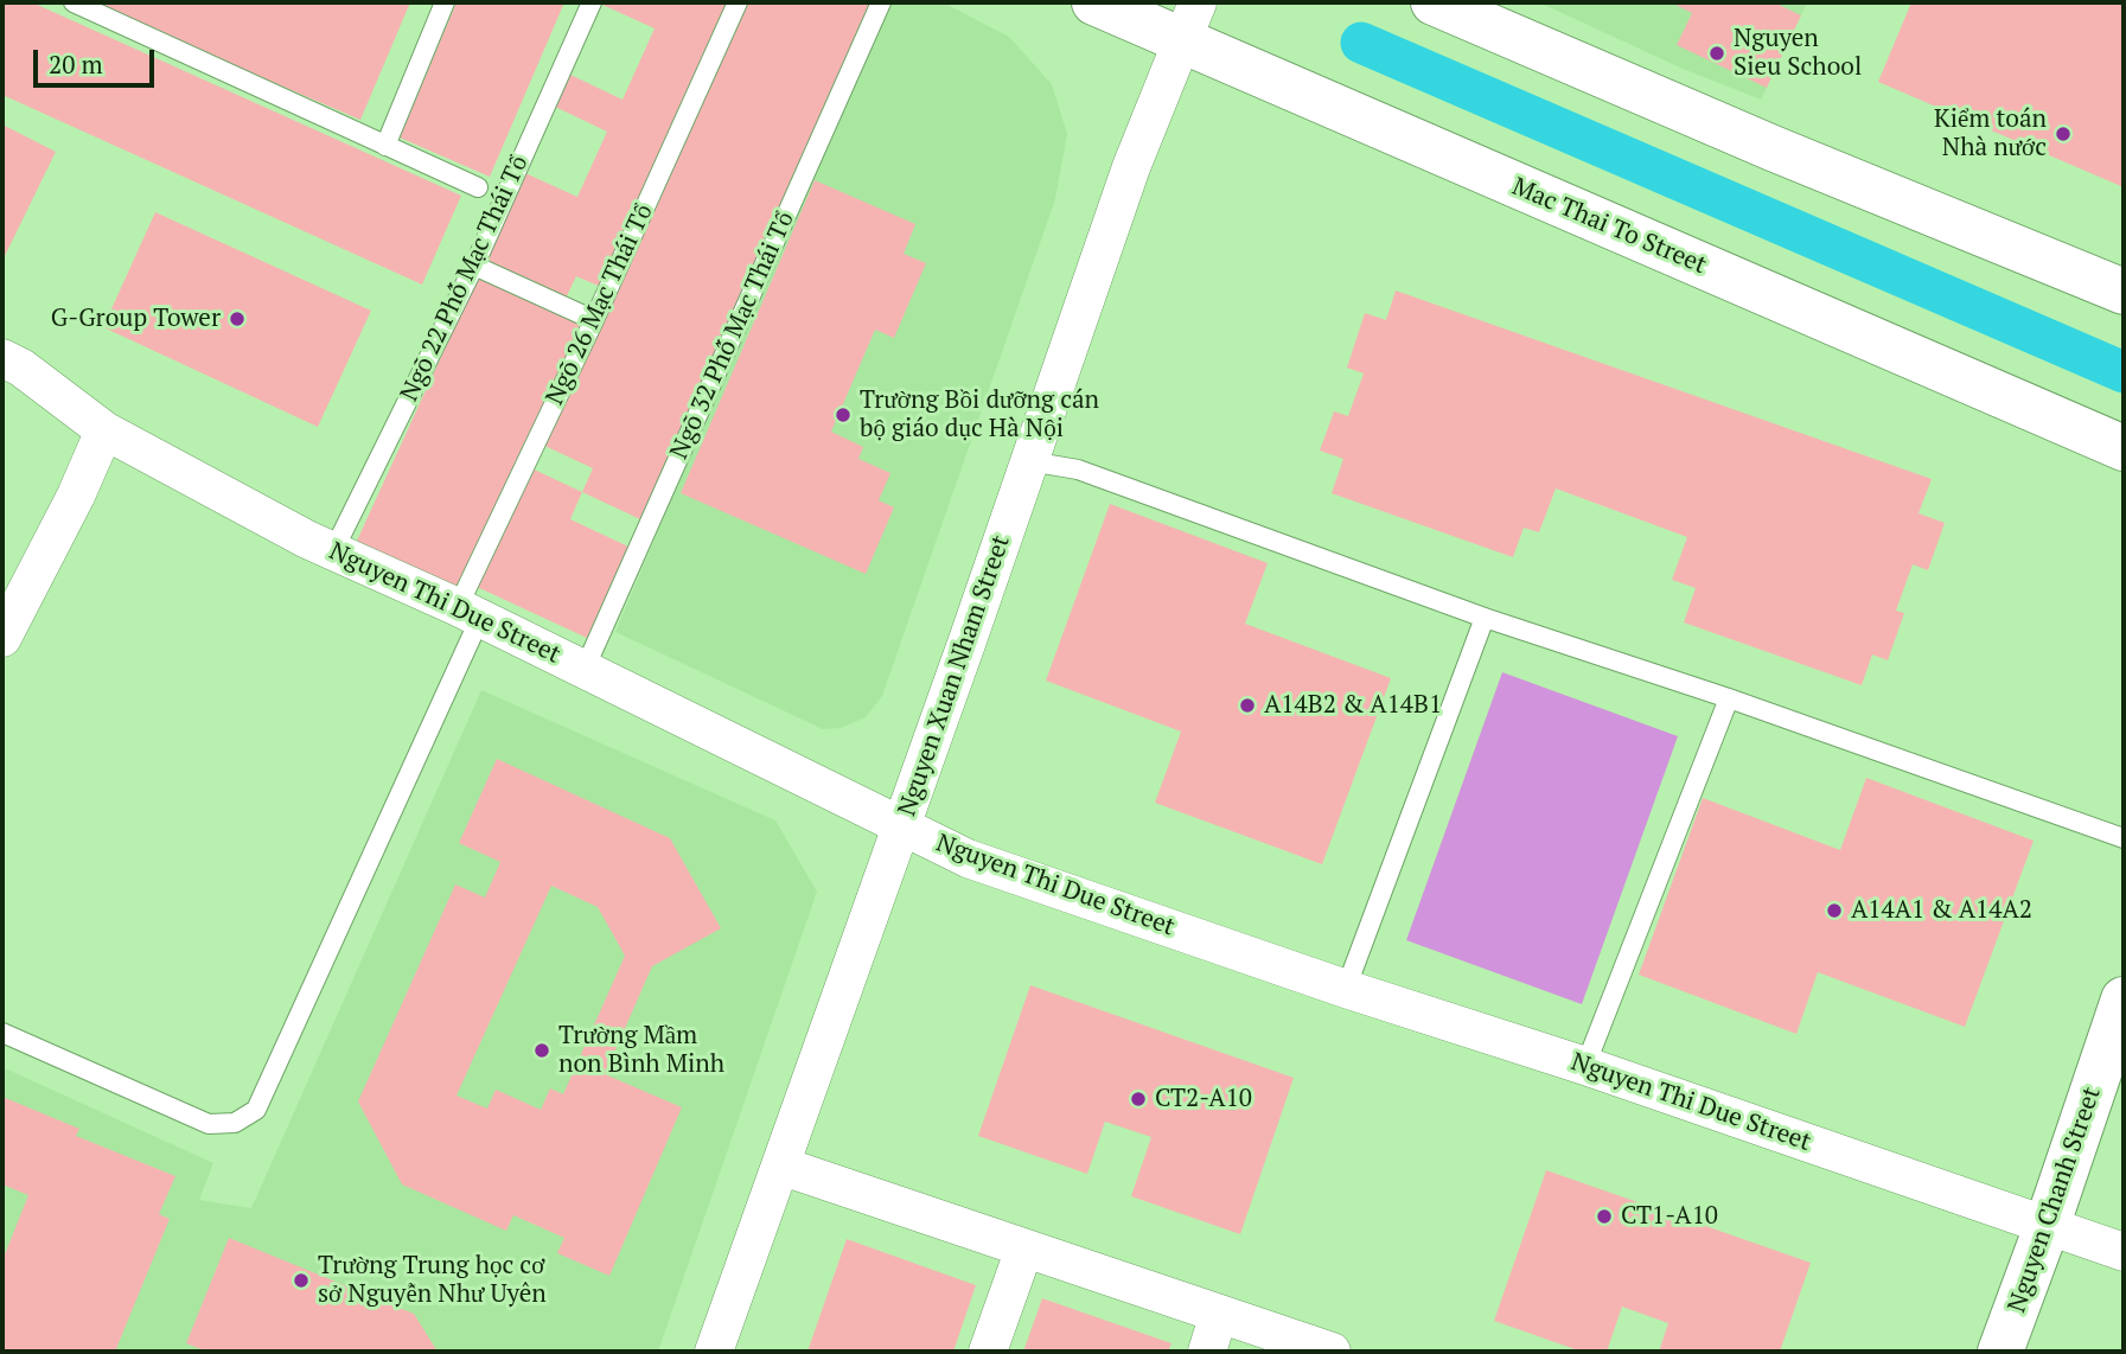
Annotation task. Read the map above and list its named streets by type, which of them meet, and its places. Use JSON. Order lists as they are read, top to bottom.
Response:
{
  "streets": {
    "street": [
      "Mac Thai To Street",
      "Nguyen Thi Due Street",
      "Nguyen Xuan Nham Street",
      "Nguyen Chanh Street"
    ],
    "lane": ["Ngõ 22 Phố Mạc Thái Tổ", "Ngõ 26 Mạc Thái Tổ", "Ngõ 32 Phố Mạc Thái Tổ"]
  },
  "crossings": [
    ["Mac Thai To Street", "Nguyen Xuan Nham Street"],
    ["Ngõ 22 Phố Mạc Thái Tổ", "Nguyen Thi Due Street"],
    ["Ngõ 26 Mạc Thái Tổ", "Nguyen Thi Due Street"],
    ["Ngõ 32 Phố Mạc Thái Tổ", "Nguyen Thi Due Street"],
    ["Nguyen Thi Due Street", "Nguyen Xuan Nham Street"],
    ["Nguyen Thi Due Street", "Nguyen Chanh Street"]
  ],
  "places": [
    "Nguyen Sieu School",
    "Kiểm toán Nhà nước",
    "G-Group Tower",
    "Trường Bồi dưỡng cán bộ giáo dục Hà Nội",
    "A14B2 & A14B1",
    "A14A1 & A14A2",
    "Trường Mầm non Bình Minh",
    "CT2-A10",
    "CT1-A10",
    "Trường Trung học cơ sở Nguyễn Như Uyên"
  ],
  "scale_bar": "20 m"
}
